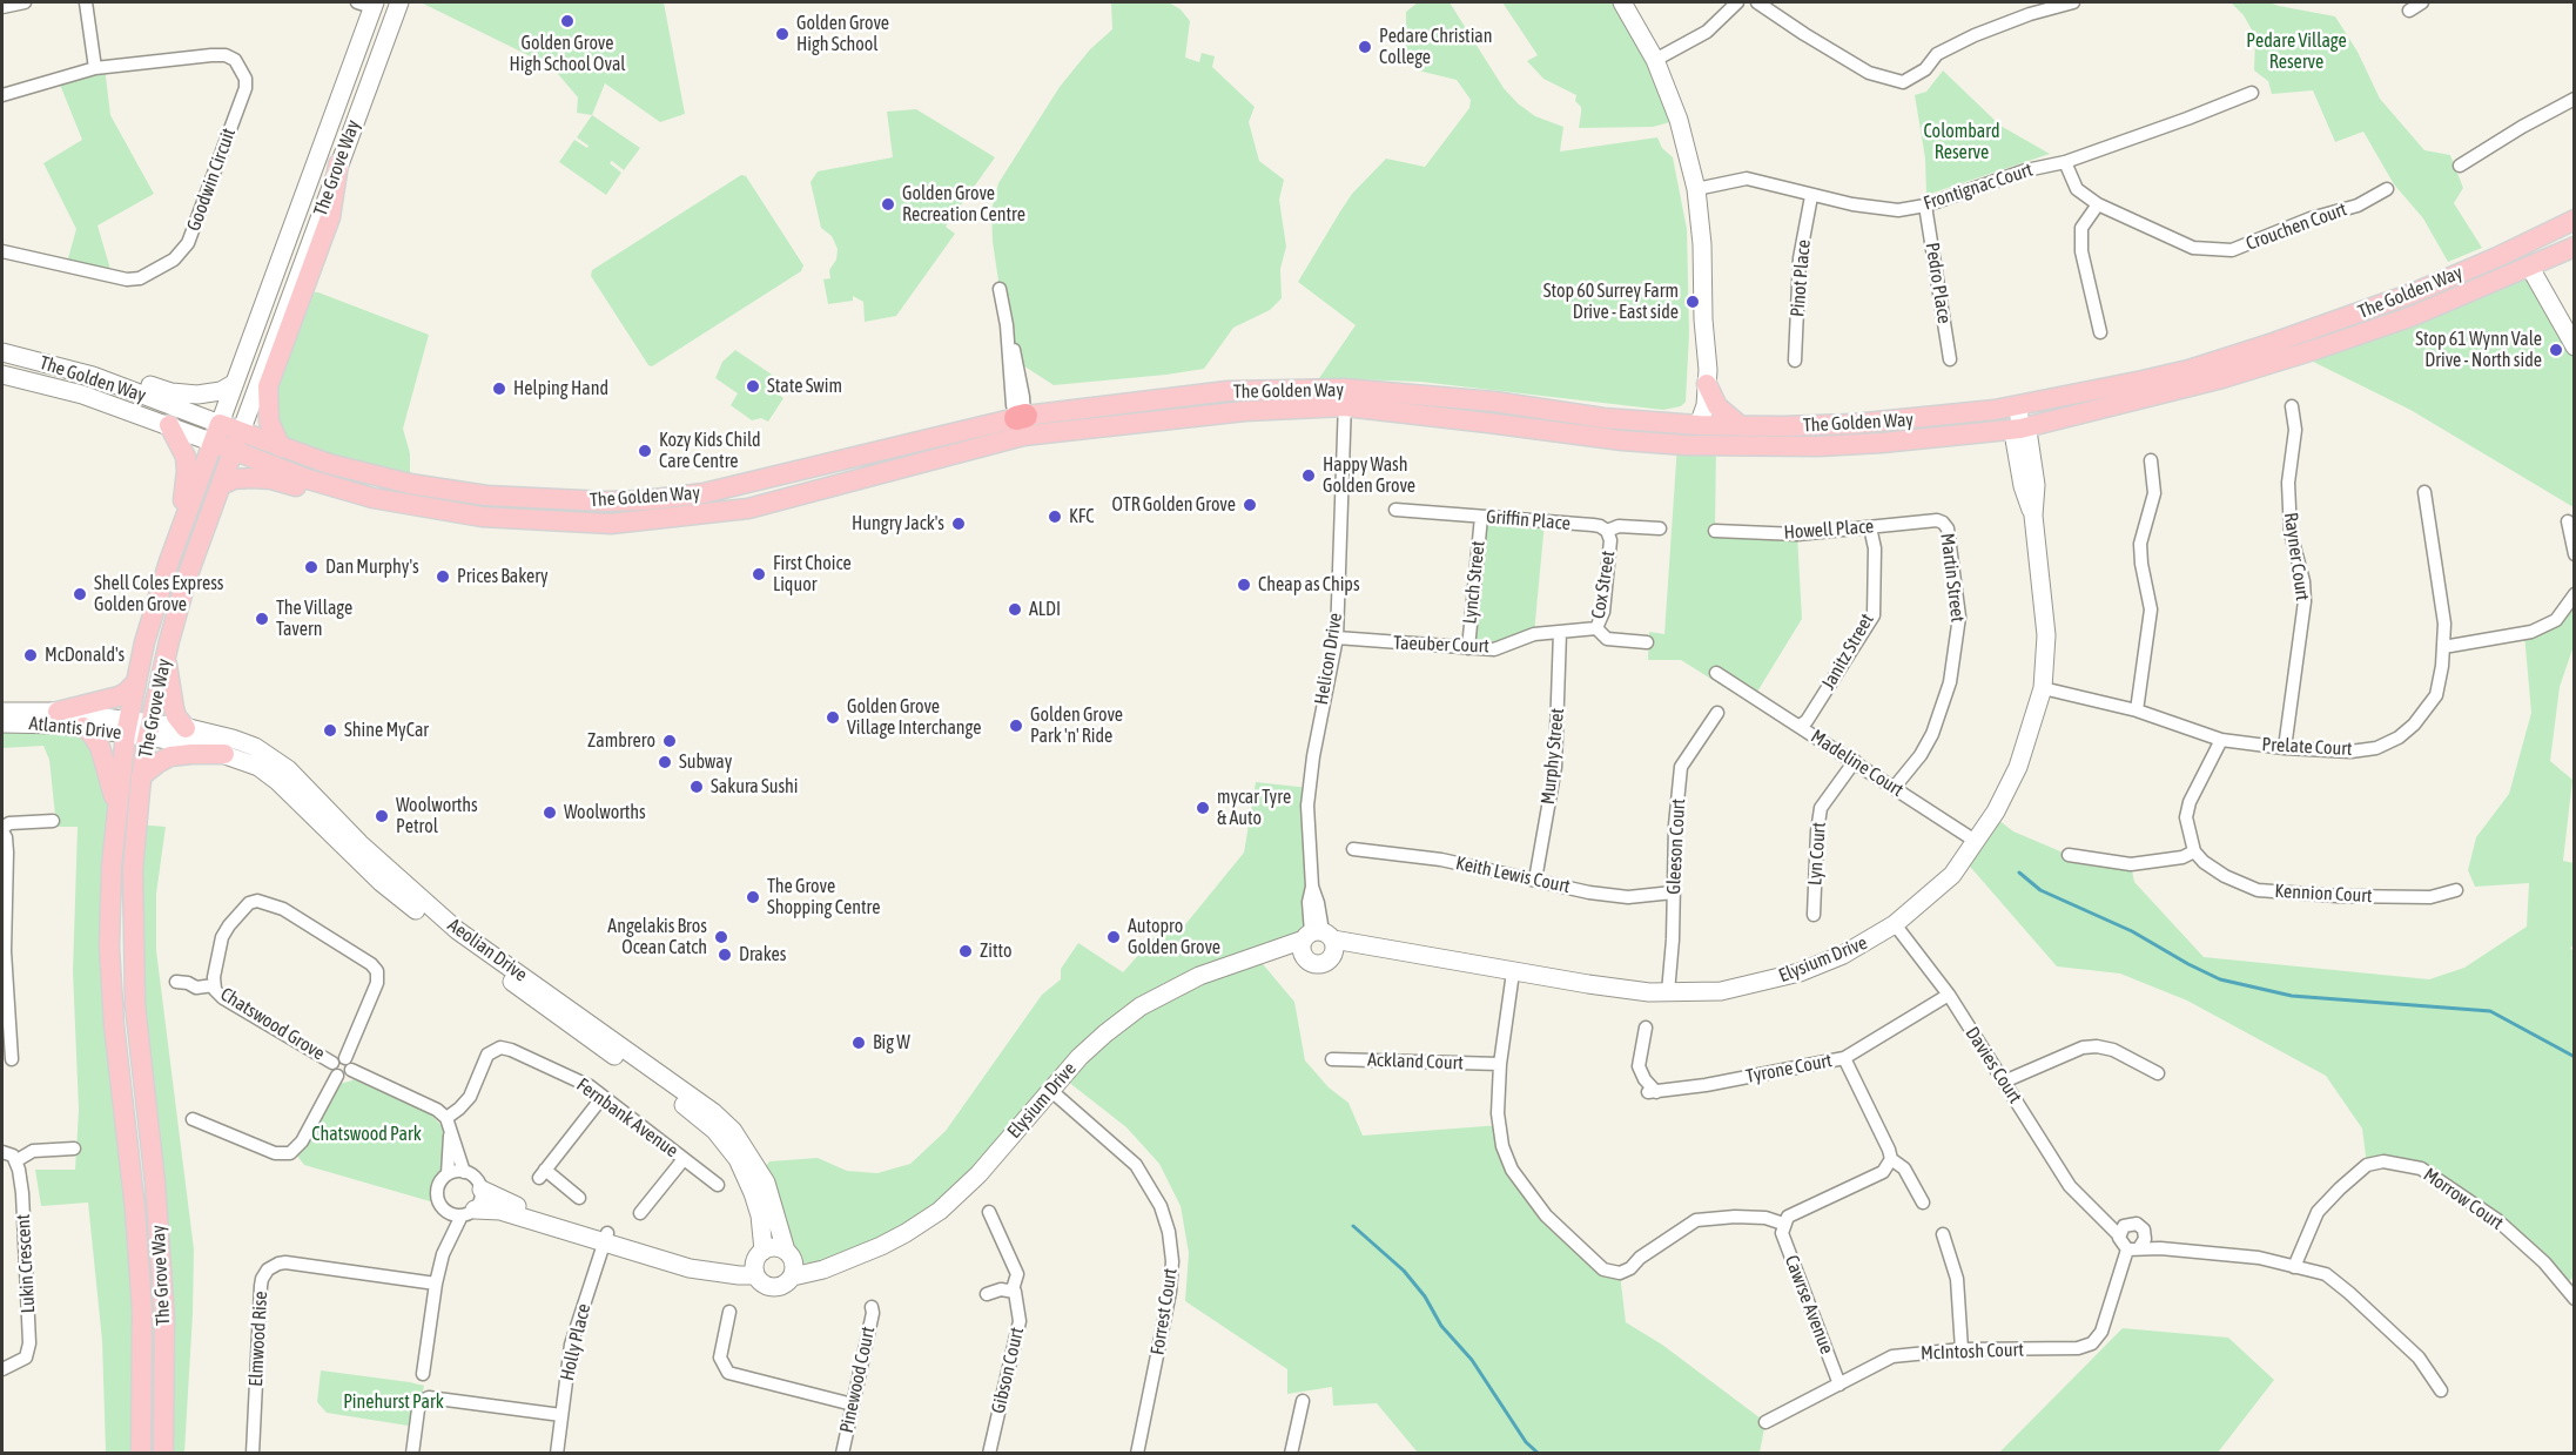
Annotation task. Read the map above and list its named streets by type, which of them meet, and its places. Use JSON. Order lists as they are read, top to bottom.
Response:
{
  "streets": {
    "main road": ["The Grove Way", "The Golden Way"],
    "street": [
      "Goodwin Circuit",
      "Frontignac Court",
      "Crouchen Court",
      "Pinot Place",
      "Pedro Place",
      "Griffin Place",
      "Howell Place",
      "Rayner Court",
      "Martin Street",
      "Lynch Street",
      "Cox Street",
      "Taeuber Court",
      "Janitz Street",
      "Helicon Drive",
      "Atlantis Drive",
      "Prelate Court",
      "Murphy Street",
      "Madeline Court",
      "Gleeson Court",
      "Lyn Court",
      "Keith Lewis Court",
      "Kennion Court",
      "Aeolian Drive",
      "Elysium Drive",
      "Chatswood Grove",
      "Ackland Court",
      "Davies Court",
      "Tyrone Court",
      "Fernbank Avenue",
      "Morrow Court",
      "Lukin Crescent",
      "Cawrse Avenue",
      "Forrest Court",
      "Elmwood Rise",
      "Holly Place",
      "McIntosh Court",
      "Gibson Court",
      "Pinewood Court"
    ]
  },
  "crossings": [
    ["The Grove Way", "The Golden Way"],
    ["The Grove Way", "Atlantis Drive"],
    ["The Grove Way", "Aeolian Drive"],
    ["Frontignac Court", "Crouchen Court"],
    ["Frontignac Court", "Pinot Place"],
    ["Frontignac Court", "Pedro Place"],
    ["The Golden Way", "Helicon Drive"],
    ["The Golden Way", "Elysium Drive"],
    ["Griffin Place", "Lynch Street"],
    ["Griffin Place", "Cox Street"],
    ["Howell Place", "Martin Street"],
    ["Howell Place", "Janitz Street"],
    ["Rayner Court", "Prelate Court"],
    ["Martin Street", "Madeline Court"],
    ["Lynch Street", "Taeuber Court"],
    ["Cox Street", "Taeuber Court"],
    ["Taeuber Court", "Helicon Drive"],
    ["Taeuber Court", "Murphy Street"],
    ["Janitz Street", "Madeline Court"],
    ["Helicon Drive", "Elysium Drive"],
    ["Atlantis Drive", "Aeolian Drive"],
    ["Prelate Court", "Elysium Drive"],
    ["Murphy Street", "Keith Lewis Court"],
    ["Madeline Court", "Lyn Court"],
    ["Madeline Court", "Elysium Drive"],
    ["Gleeson Court", "Keith Lewis Court"],
    ["Gleeson Court", "Elysium Drive"],
    ["Aeolian Drive", "Elysium Drive"],
    ["Elysium Drive", "Davies Court"],
    ["Elysium Drive", "Forrest Court"],
    ["Davies Court", "Tyrone Court"],
    ["Davies Court", "McIntosh Court"],
    ["Cawrse Avenue", "McIntosh Court"]
  ],
  "parks": [
    "Pedare Village Reserve",
    "Colombard Reserve",
    "Chatswood Park",
    "Pinehurst Park"
  ],
  "places": [
    "Golden Grove High School Oval",
    "Golden Grove High School",
    "Pedare Christian College",
    "Golden Grove Recreation Centre",
    "Stop 60 Surrey Farm Drive - East side",
    "Stop 61 Wynn Vale Drive - North side",
    "State Swim",
    "Helping Hand",
    "Kozy Kids Child Care Centre",
    "Happy Wash Golden Grove",
    "OTR Golden Grove",
    "KFC",
    "Hungry Jack's",
    "Dan Murphy's",
    "First Choice Liquor",
    "Prices Bakery",
    "Cheap as Chips",
    "Shell Coles Express Golden Grove",
    "ALDI",
    "The Village Tavern",
    "McDonald's",
    "Golden Grove Village Interchange",
    "Golden Grove Park 'n' Ride",
    "Shine MyCar",
    "Zambrero",
    "Subway",
    "Sakura Sushi",
    "mycar Tyre & Auto",
    "Woolworths",
    "Woolworths Petrol",
    "The Grove Shopping Centre",
    "Angelakis Bros Ocean Catch",
    "Autopro Golden Grove",
    "Zitto",
    "Drakes",
    "Big W"
  ]
}
